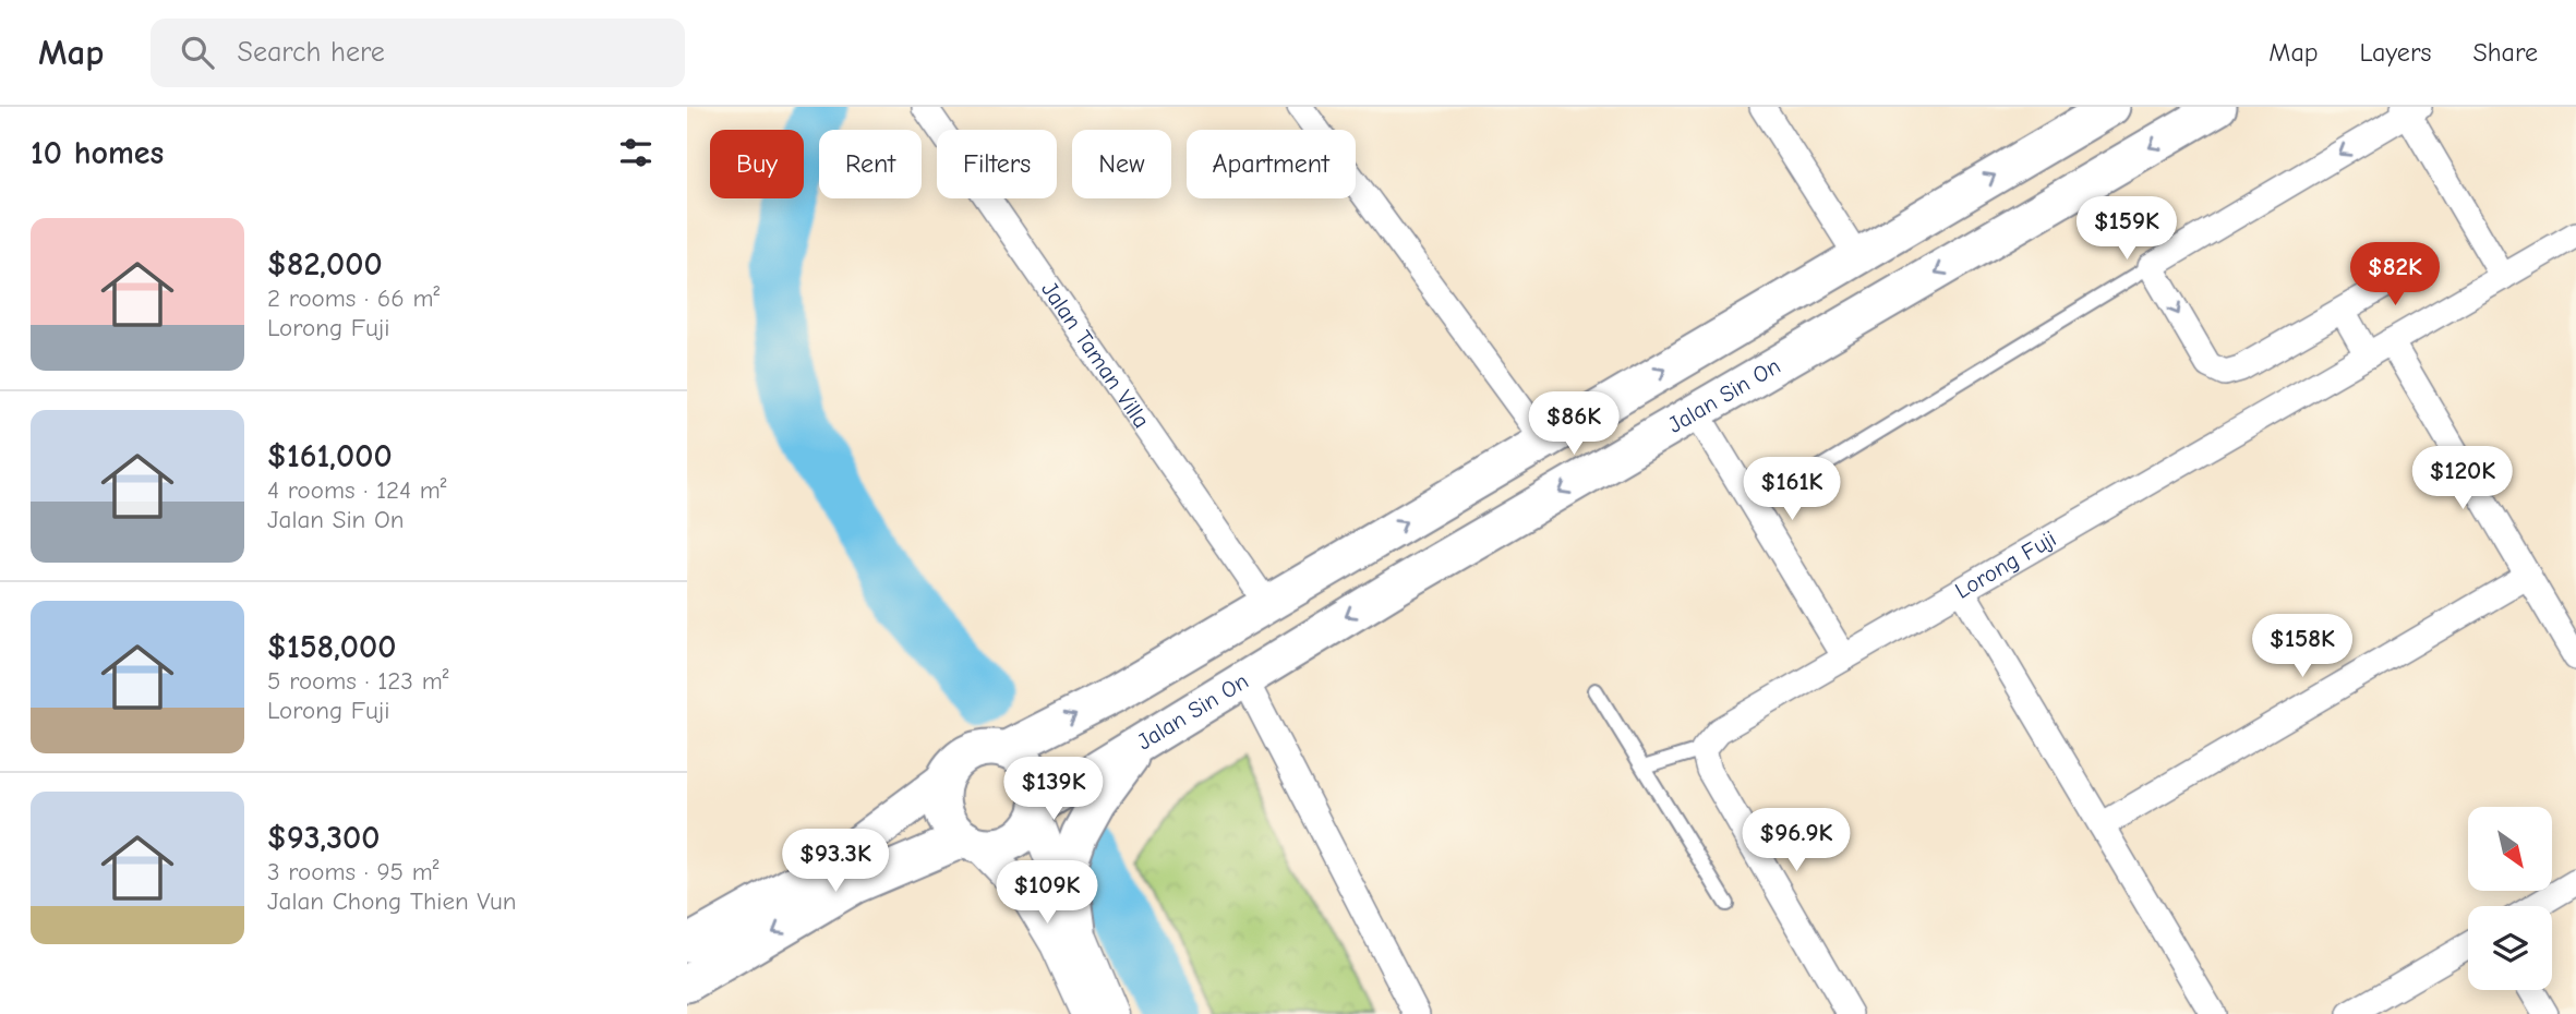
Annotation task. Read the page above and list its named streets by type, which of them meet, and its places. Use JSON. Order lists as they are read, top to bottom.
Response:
{
  "streets": {
    "main road": ["Jalan Sin On"],
    "street": ["Jalan Taman Villa", "Lorong Fuji"]
  },
  "north": "bottom right",
  "page": {
    "header": "Map",
    "search": "Search here",
    "nav": ["Map", "Layers", "Share"],
    "heading": "10 homes",
    "chip": [
      "Buy",
      "Rent",
      "Filters",
      "New",
      "Apartment"
    ],
    "price": [
      "$159K",
      "$82K",
      "$86K",
      "$120K",
      "$161K",
      "$158K",
      "$139K",
      "$96.9K",
      "$93.3K",
      "$109K"
    ],
    "list": [
      {
        "name": "$82,000",
        "note": "2 rooms · 66 m² · Lorong Fuji"
      },
      {
        "name": "$161,000",
        "note": "4 rooms · 124 m² · Jalan Sin On"
      },
      {
        "name": "$158,000",
        "note": "5 rooms · 123 m² · Lorong Fuji"
      },
      {
        "name": "$93,300",
        "note": "3 rooms · 95 m² · Jalan Chong Thien Vun"
      }
    ]
  }
}
